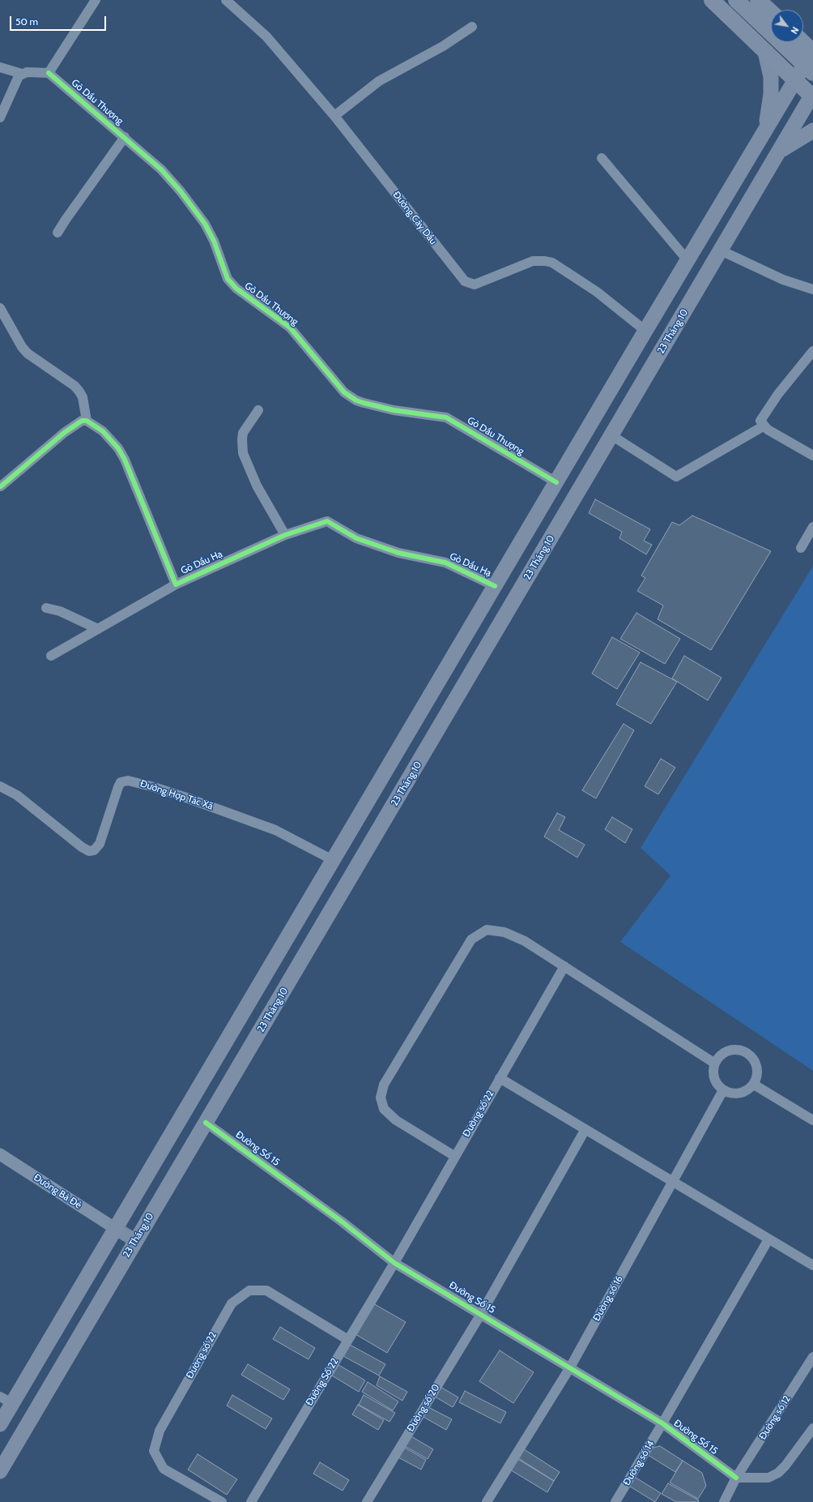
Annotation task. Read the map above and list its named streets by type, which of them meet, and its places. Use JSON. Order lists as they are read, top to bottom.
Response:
{
  "streets": {
    "main road": ["23 Tháng 10"],
    "street": [
      "Gò Dầu Thượng",
      "Đường Cây Dầu",
      "Gò Dầu Hạ",
      "Đường Hợp Tác Xã",
      "Đường số 22",
      "Đường Số 15",
      "Đường Bà Đê",
      "Đường số 16",
      "Đường Số 22",
      "Đường số 20",
      "Đường số 12",
      "Đường số 14"
    ]
  },
  "crossings": [
    ["23 Tháng 10", "Đường Số 15"],
    ["Đường số 22", "Đường Số 15"],
    ["Đường số 22", "Đường Số 22"],
    ["Đường Số 15", "Đường số 16"],
    ["Đường Số 15", "Đường Số 22"],
    ["Đường Số 15", "Đường số 20"],
    ["Đường Số 15", "Đường số 12"],
    ["Đường Số 15", "Đường số 14"]
  ],
  "scale_bar": "50 m",
  "north": "bottom right"
}
